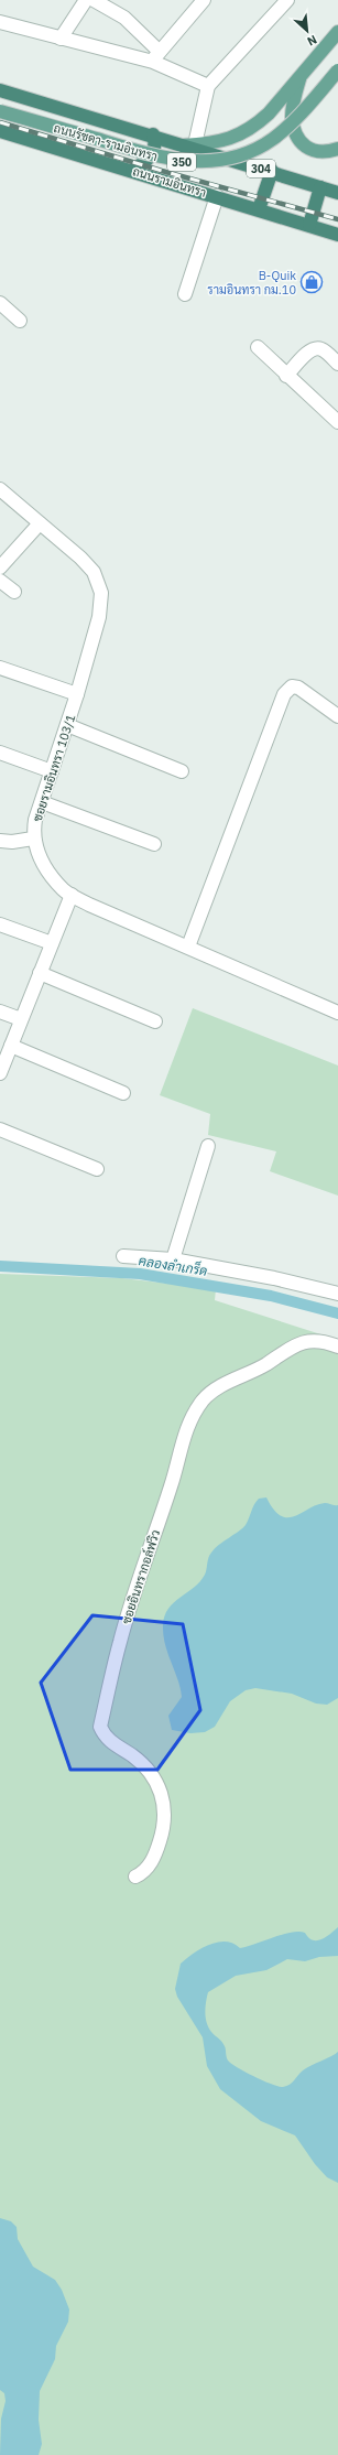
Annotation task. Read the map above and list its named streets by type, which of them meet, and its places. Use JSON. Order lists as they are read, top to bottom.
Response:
{
  "streets": {
    "highway": ["304", "ถนนรามอินทรา"],
    "main road": ["ถนนรัชดา-รามอินทรา", "350"],
    "street": ["ซอยรามอินทรา 103/1", "ซอยอินทรากอล์ฟวิว"]
  },
  "crossings": [
    ["350", "304"]
  ],
  "water": ["คลองลำเกร็ด"],
  "places": {
    "shop": ["B-Quik รามอินทรา กม.10"]
  },
  "north": "bottom right"
}
